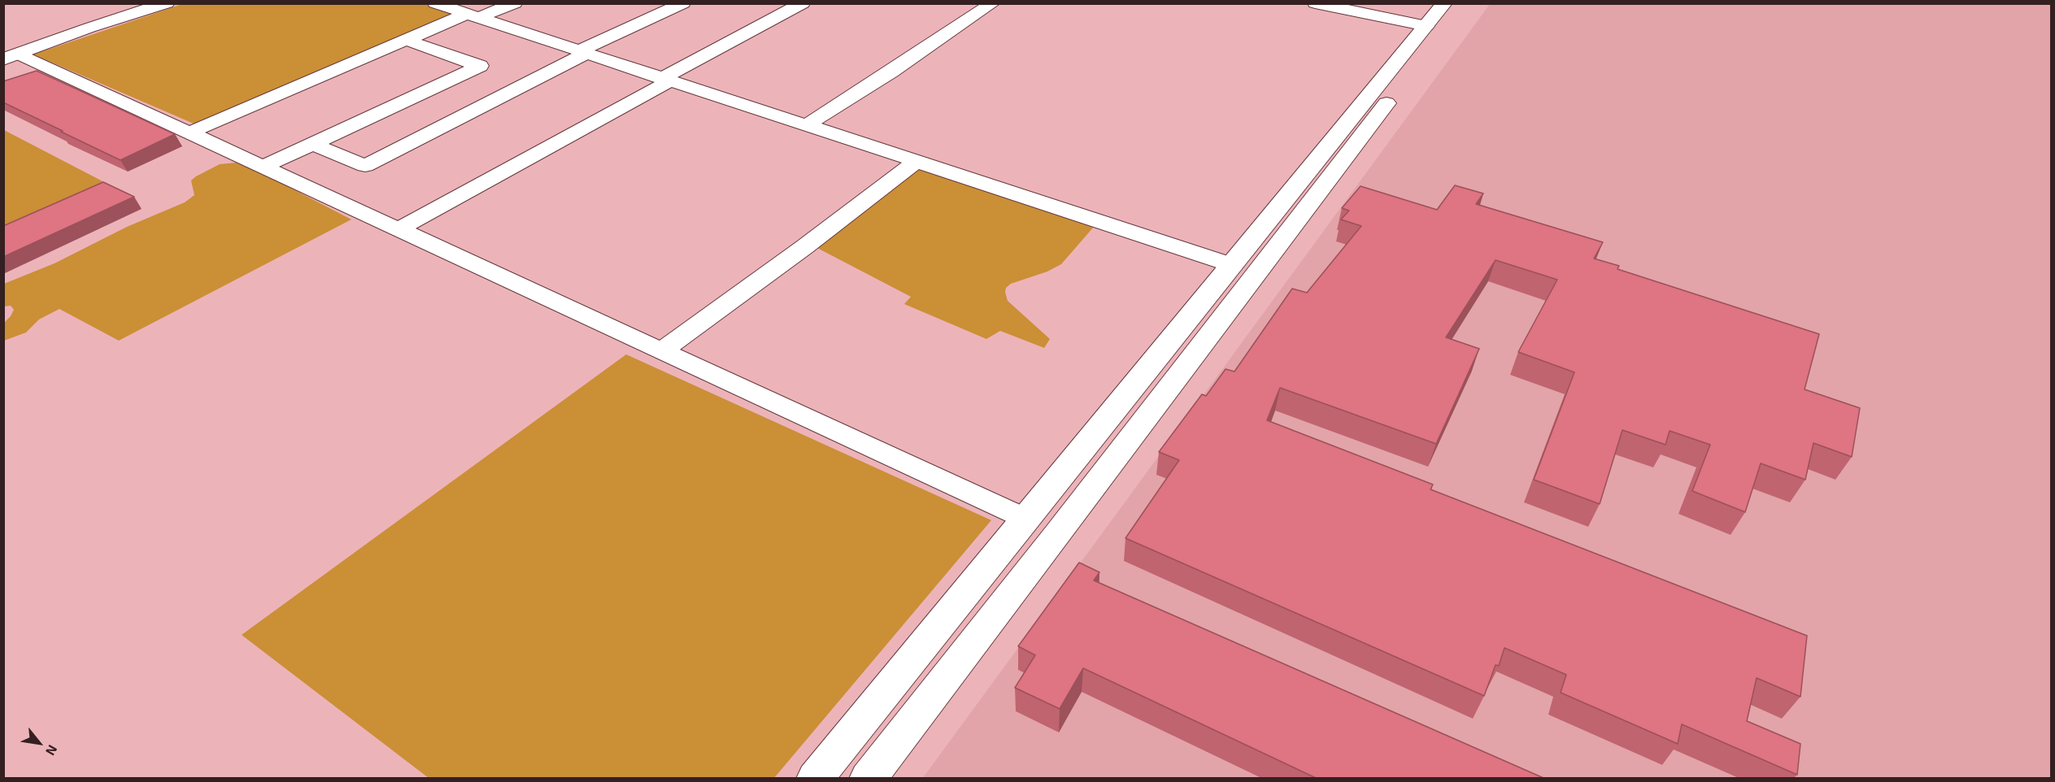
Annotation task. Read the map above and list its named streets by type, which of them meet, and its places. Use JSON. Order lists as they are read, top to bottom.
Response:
{
  "north": "bottom right"
}
